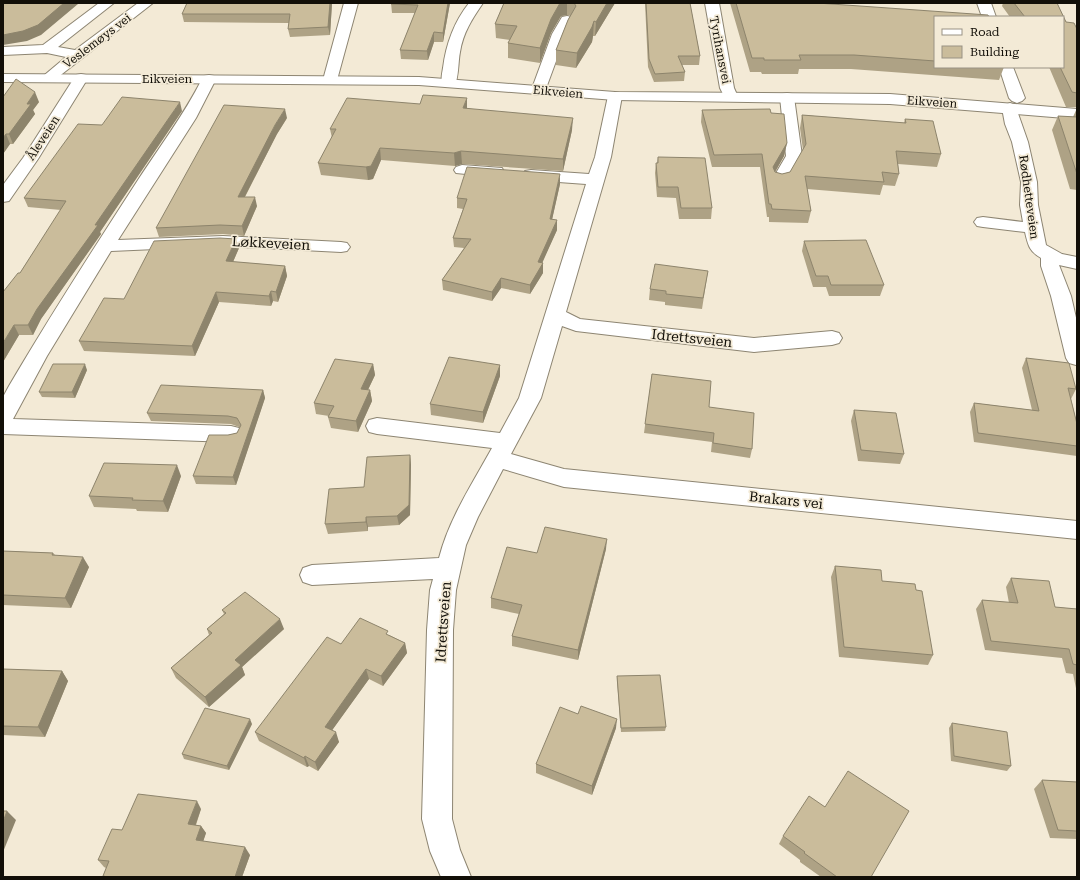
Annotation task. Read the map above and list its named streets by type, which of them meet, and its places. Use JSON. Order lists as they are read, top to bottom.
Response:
{
  "streets": {
    "street": [
      "Veslemøys vei",
      "Tyrihansvei",
      "Eikveien",
      "Åleveien",
      "Rødhetteveien",
      "Løkkeveien",
      "Idrettsveien",
      "Brakars vei"
    ]
  },
  "crossings": [
    ["Veslemøys vei", "Eikveien"],
    ["Tyrihansvei", "Eikveien"],
    ["Eikveien", "Åleveien"],
    ["Eikveien", "Rødhetteveien"],
    ["Eikveien", "Idrettsveien"],
    ["Idrettsveien", "Brakars vei"]
  ],
  "legend": ["Road", "Building"]
}
